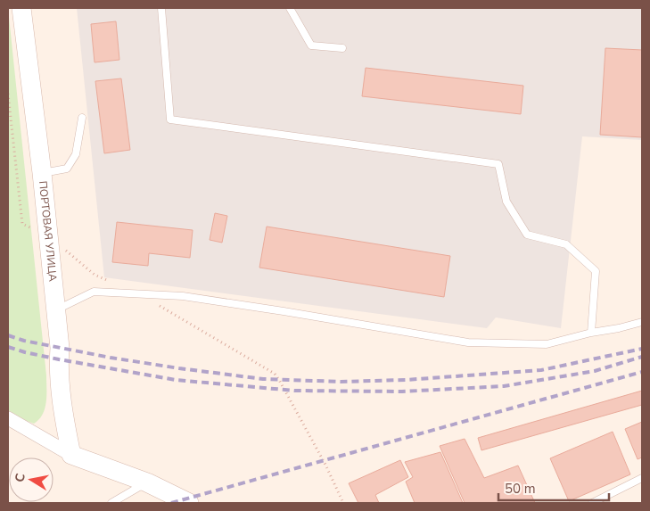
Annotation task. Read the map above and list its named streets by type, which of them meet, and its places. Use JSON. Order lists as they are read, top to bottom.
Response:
{
  "streets": {
    "street": ["ПОРТОВАЯ УЛИЦА"]
  },
  "scale_bar": "50 m",
  "north": "left"
}
